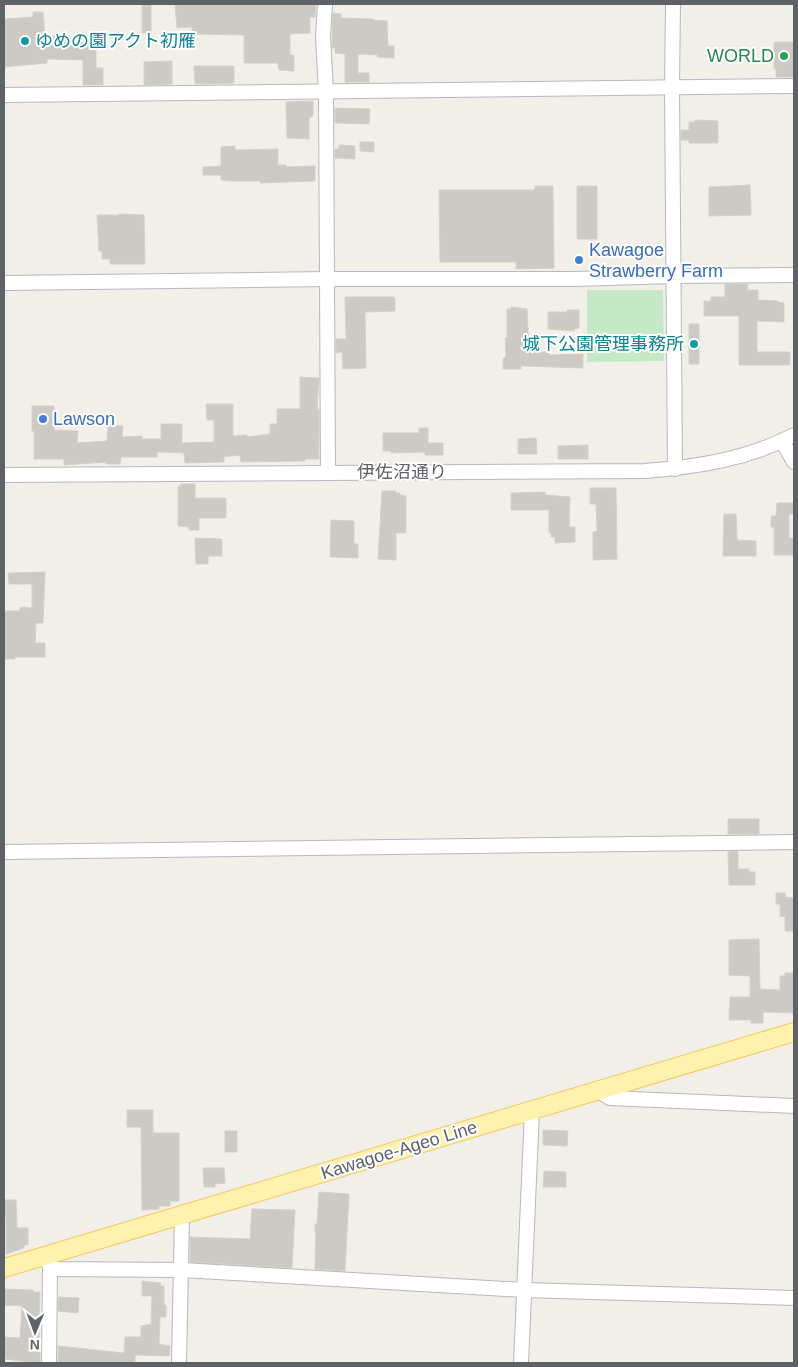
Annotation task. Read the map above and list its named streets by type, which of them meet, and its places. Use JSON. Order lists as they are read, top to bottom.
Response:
{
  "streets": {
    "main road": ["Kawagoe-Ageo Line"],
    "street": ["伊佐沼通り"]
  },
  "places": [
    "ゆめの園アクト初雁",
    "WORLD",
    "Kawagoe Strawberry Farm",
    "城下公園管理事務所",
    "Lawson"
  ],
  "north": "bottom"
}
